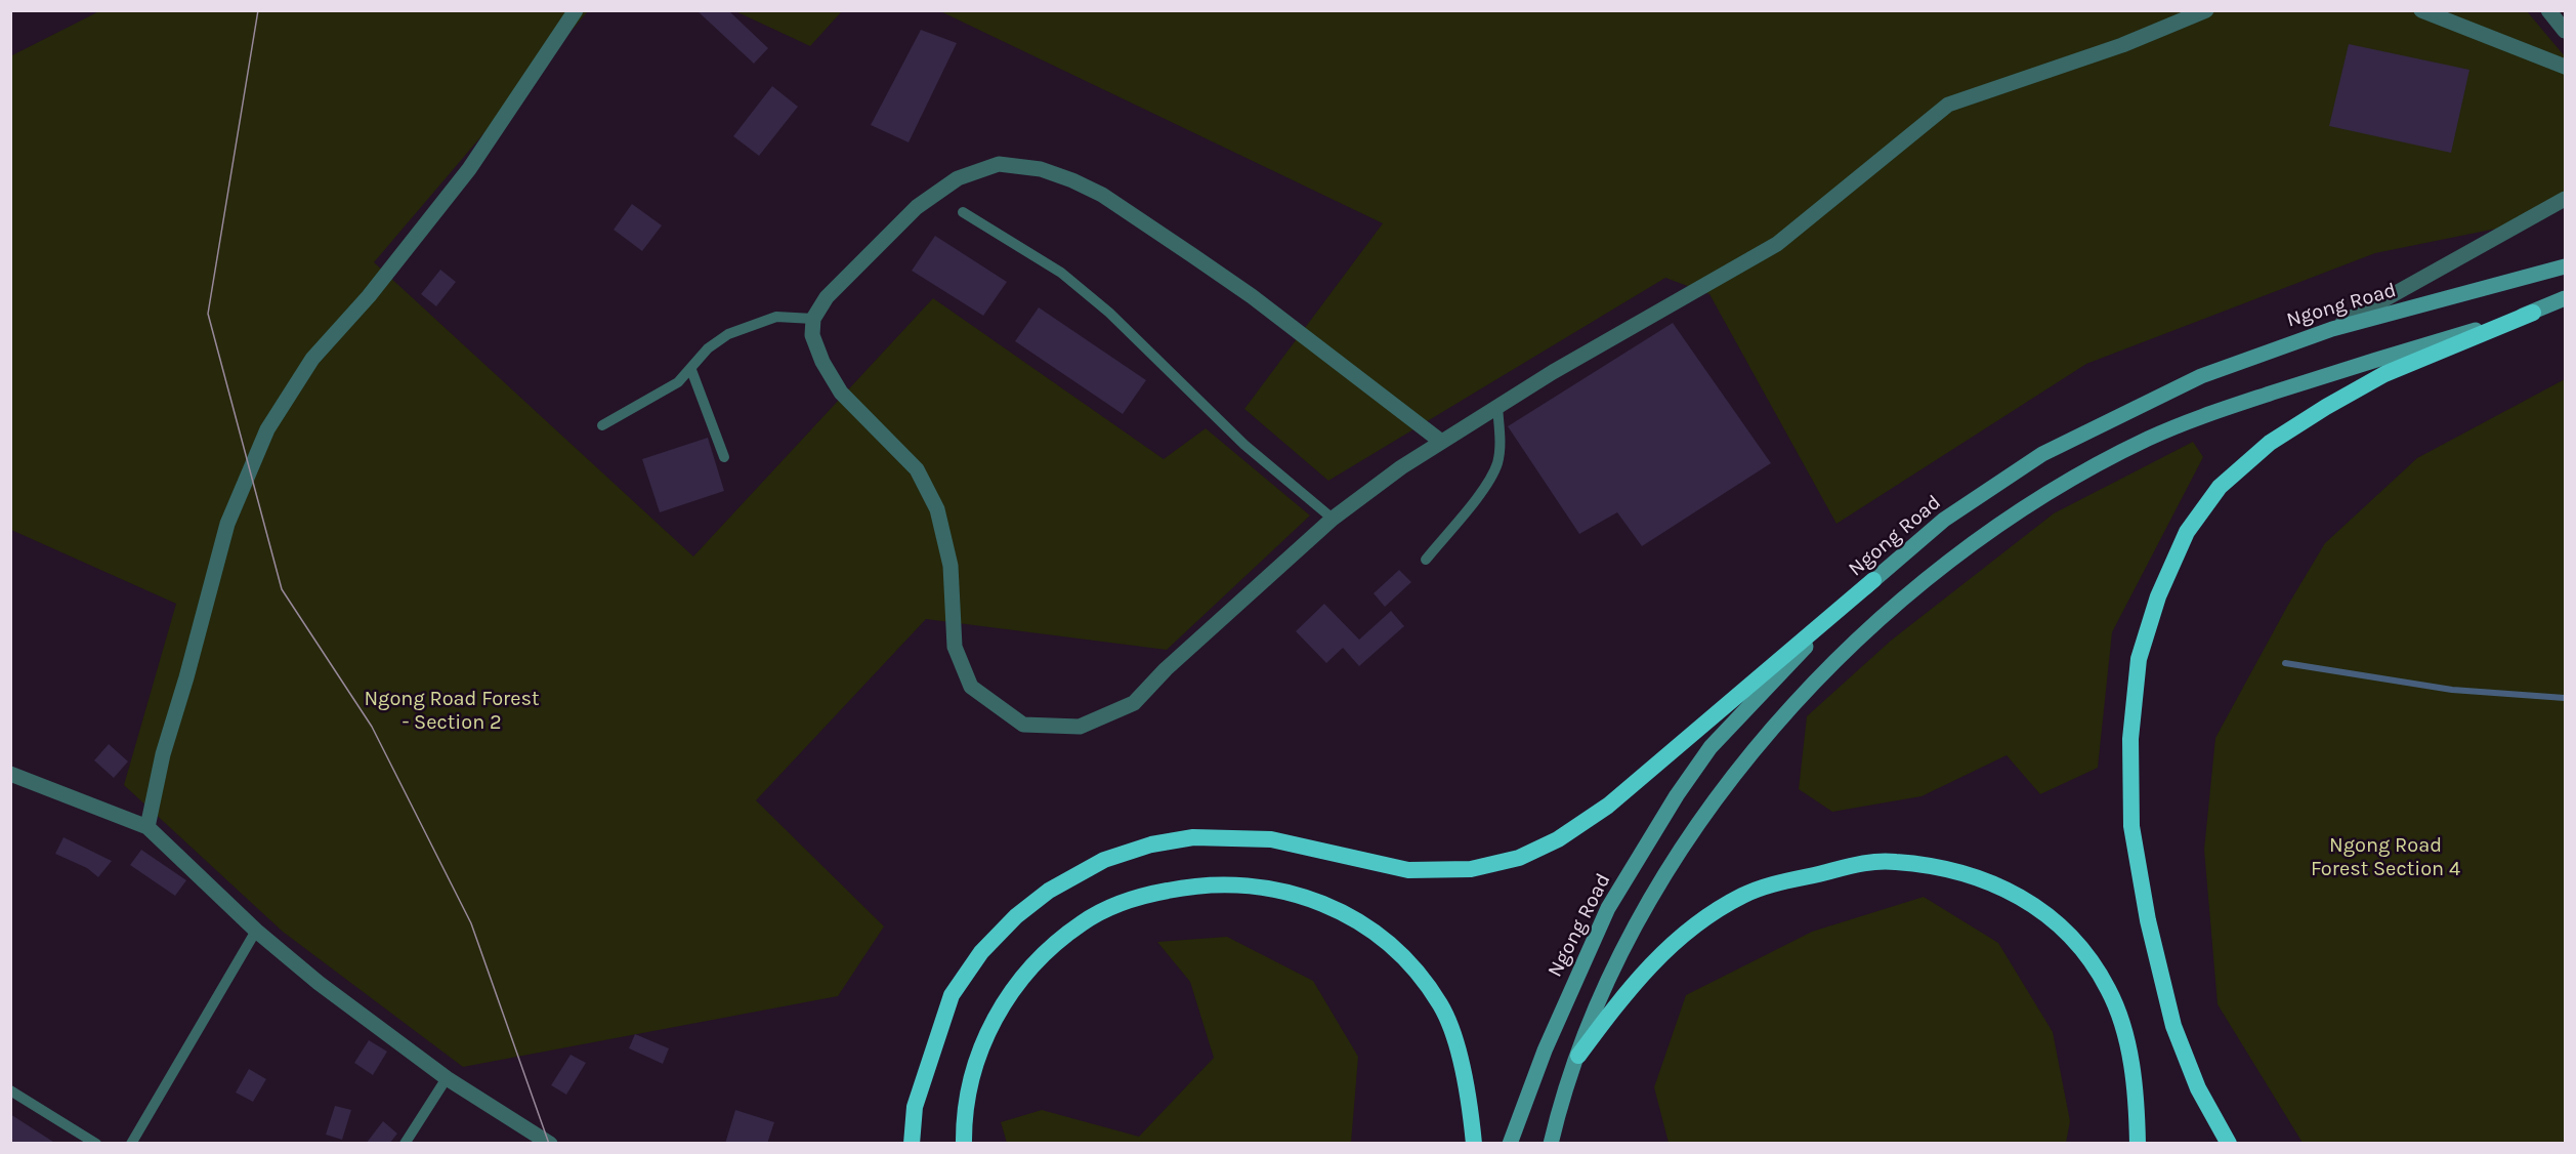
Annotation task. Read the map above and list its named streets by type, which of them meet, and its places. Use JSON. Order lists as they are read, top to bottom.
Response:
{
  "streets": {
    "main road": ["Ngong Road"]
  },
  "parks": ["Ngong Road Forest - Section 2", "Ngong Road Forest Section 4"]
}
